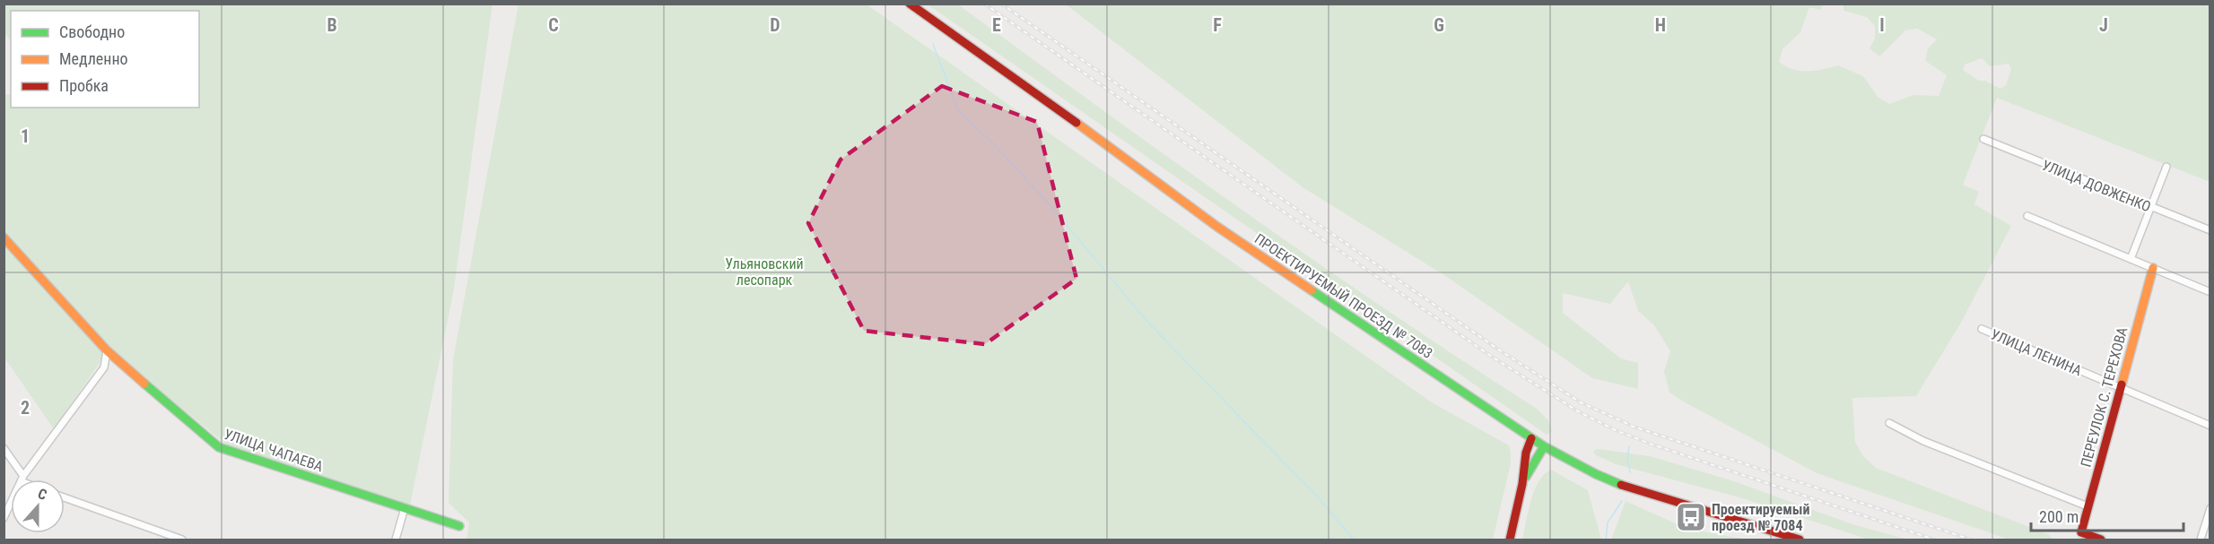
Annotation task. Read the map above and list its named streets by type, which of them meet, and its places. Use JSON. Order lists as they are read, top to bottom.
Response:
{
  "streets": {
    "main road": ["ПРОЕКТИРУЕМЫЙ ПРОЕЗД № 7083", "ПЕРЕУЛОК С. ТЕРЕХОВА", "УЛИЦА ЧАПАЕВА"],
    "street": ["УЛИЦА ДОВЖЕНКО", "УЛИЦА ЛЕНИНА"]
  },
  "crossings": [
    ["УЛИЦА ЛЕНИНА", "ПЕРЕУЛОК С. ТЕРЕХОВА"]
  ],
  "parks": ["Ульяновский лесопарк"],
  "places": {
    "bus stop": ["Проектируемый проезд № 7084"]
  },
  "legend": ["Свободно", "Медленно", "Пробка"],
  "scale_bar": "200 m",
  "north": "top",
  "grid": {
    "columns": [
      "B",
      "C",
      "D",
      "E",
      "F",
      "G",
      "H",
      "I",
      "J"
    ],
    "rows": ["1", "2"]
  }
}
